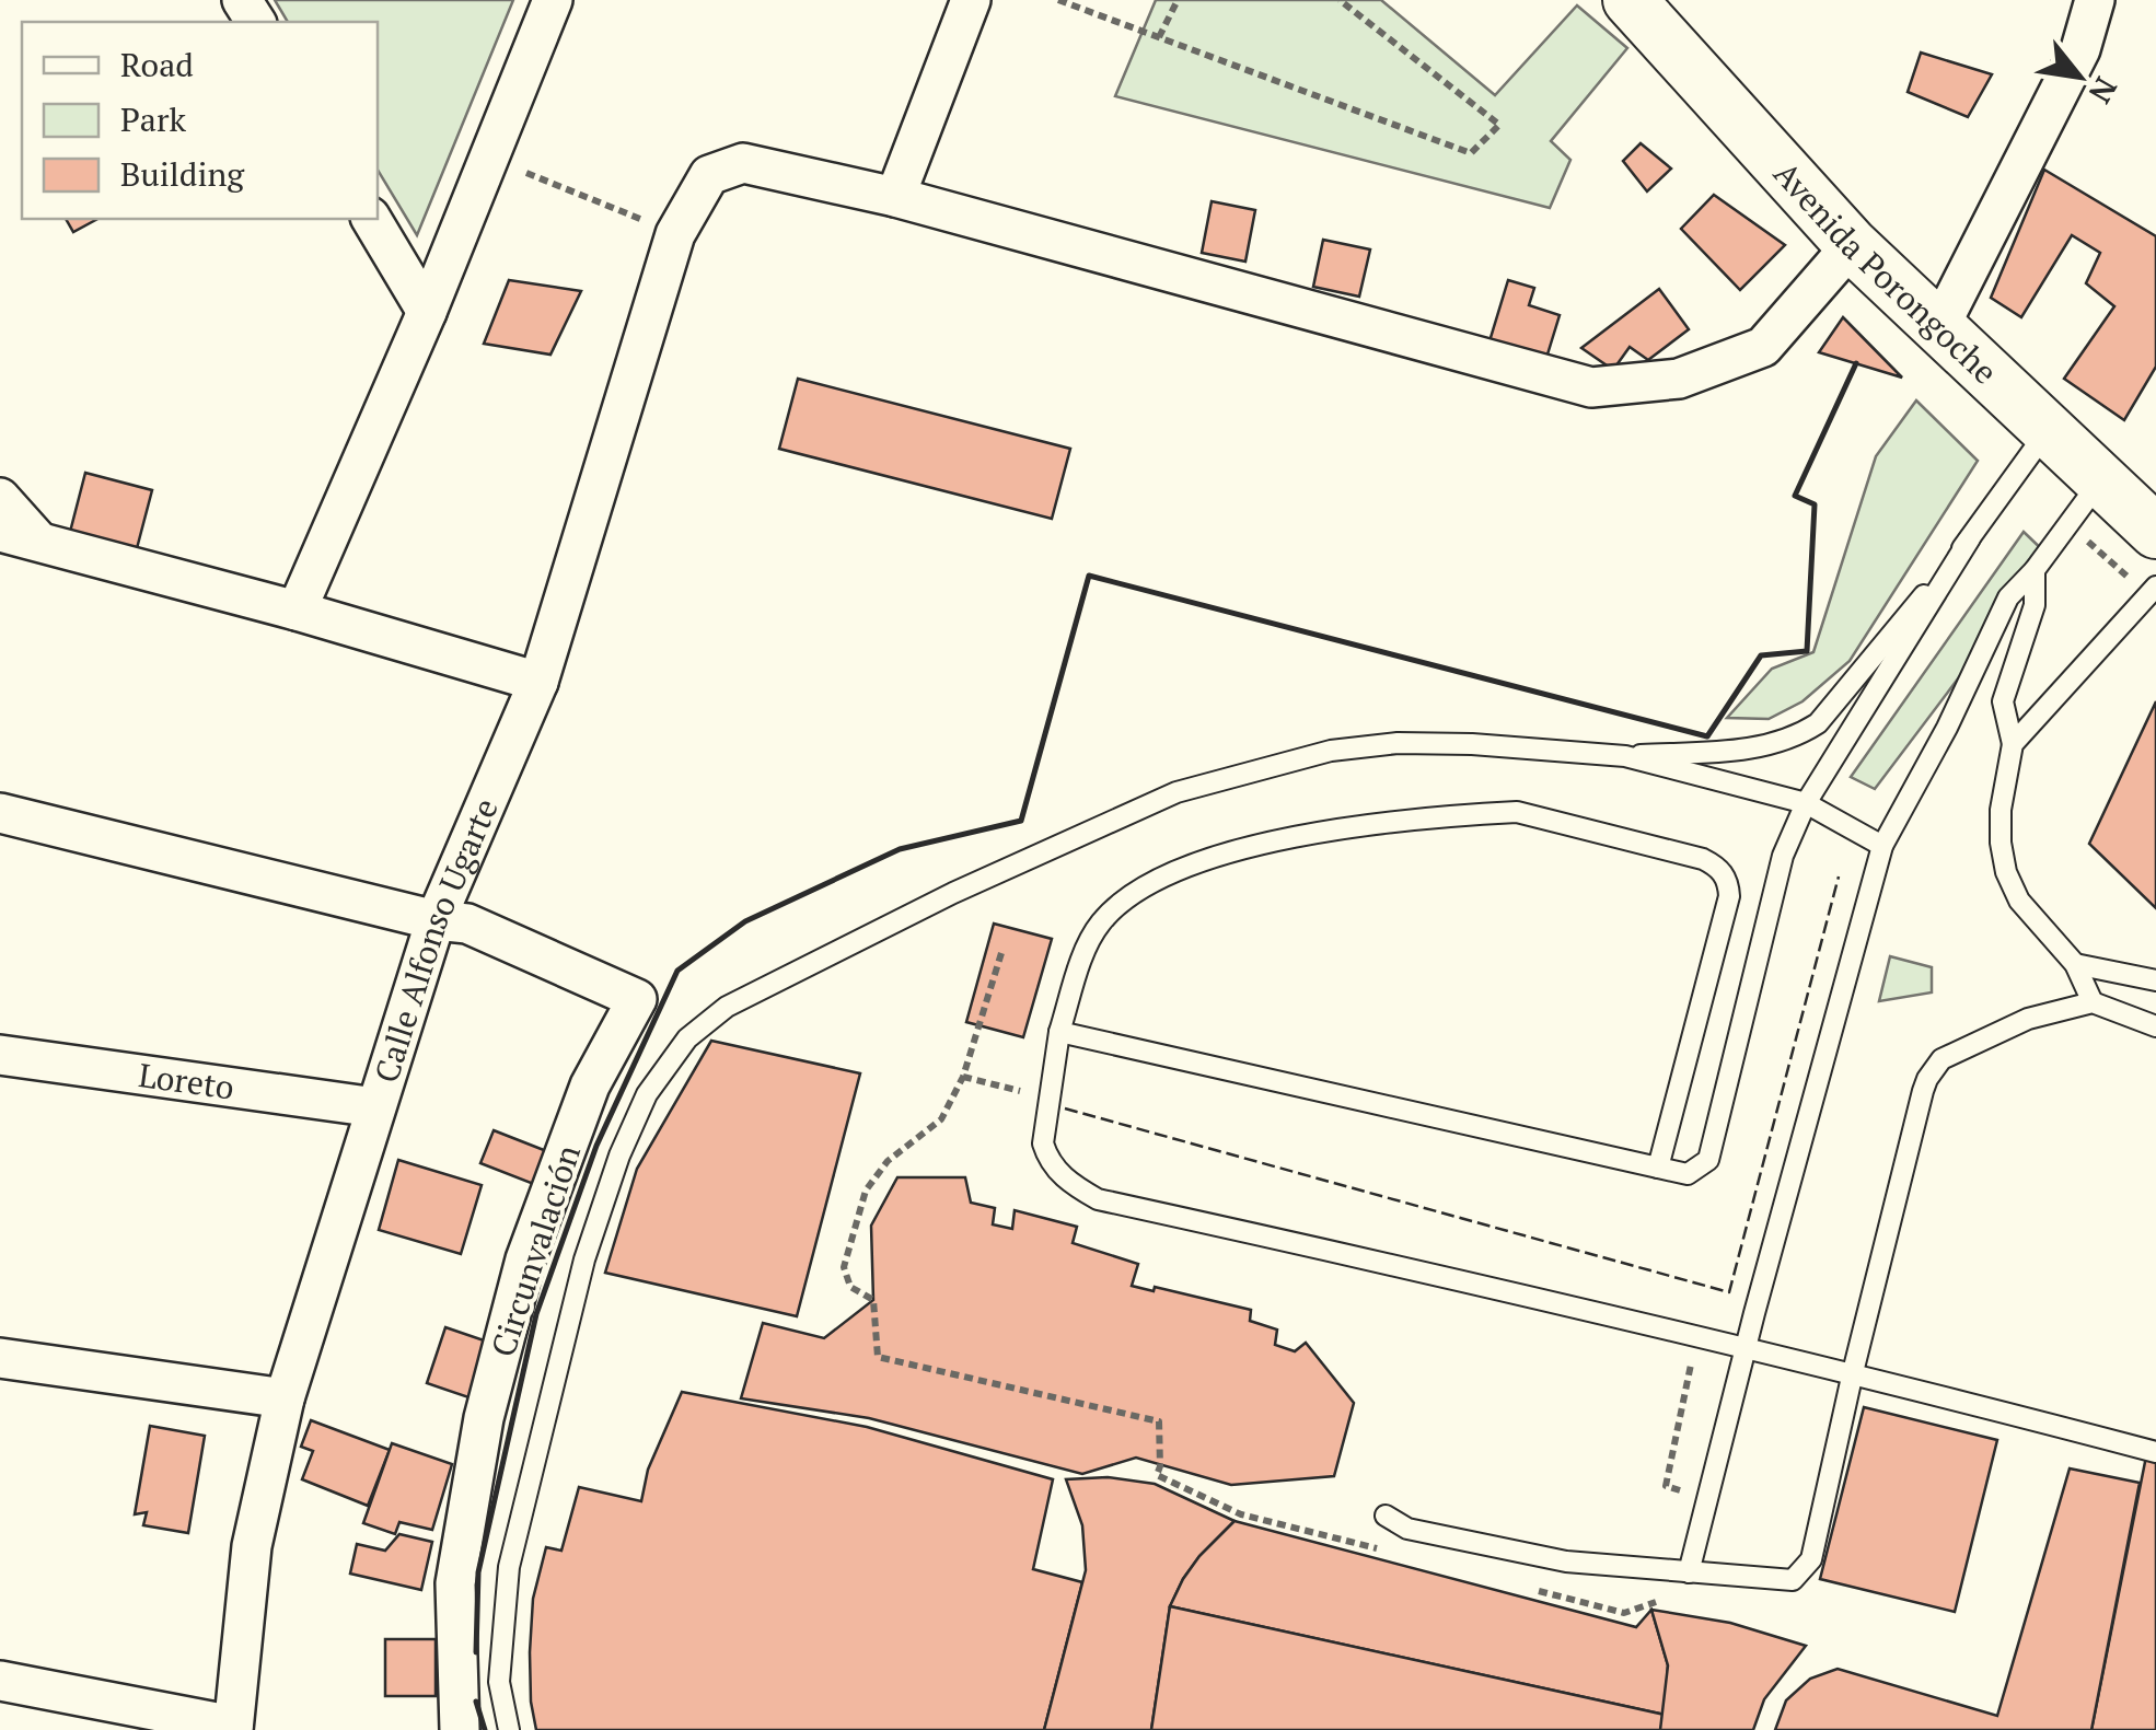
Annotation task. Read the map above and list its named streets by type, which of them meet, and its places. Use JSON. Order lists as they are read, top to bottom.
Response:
{
  "streets": {
    "main road": ["Avenida Porongoche"],
    "street": ["Calle Alfonso Ugarte", "Loreto", "Circunvalación"]
  },
  "crossings": [
    ["Calle Alfonso Ugarte", "Loreto"],
    ["Calle Alfonso Ugarte", "Circunvalación"]
  ],
  "legend": ["Road", "Park", "Building"],
  "north": "bottom right"
}
